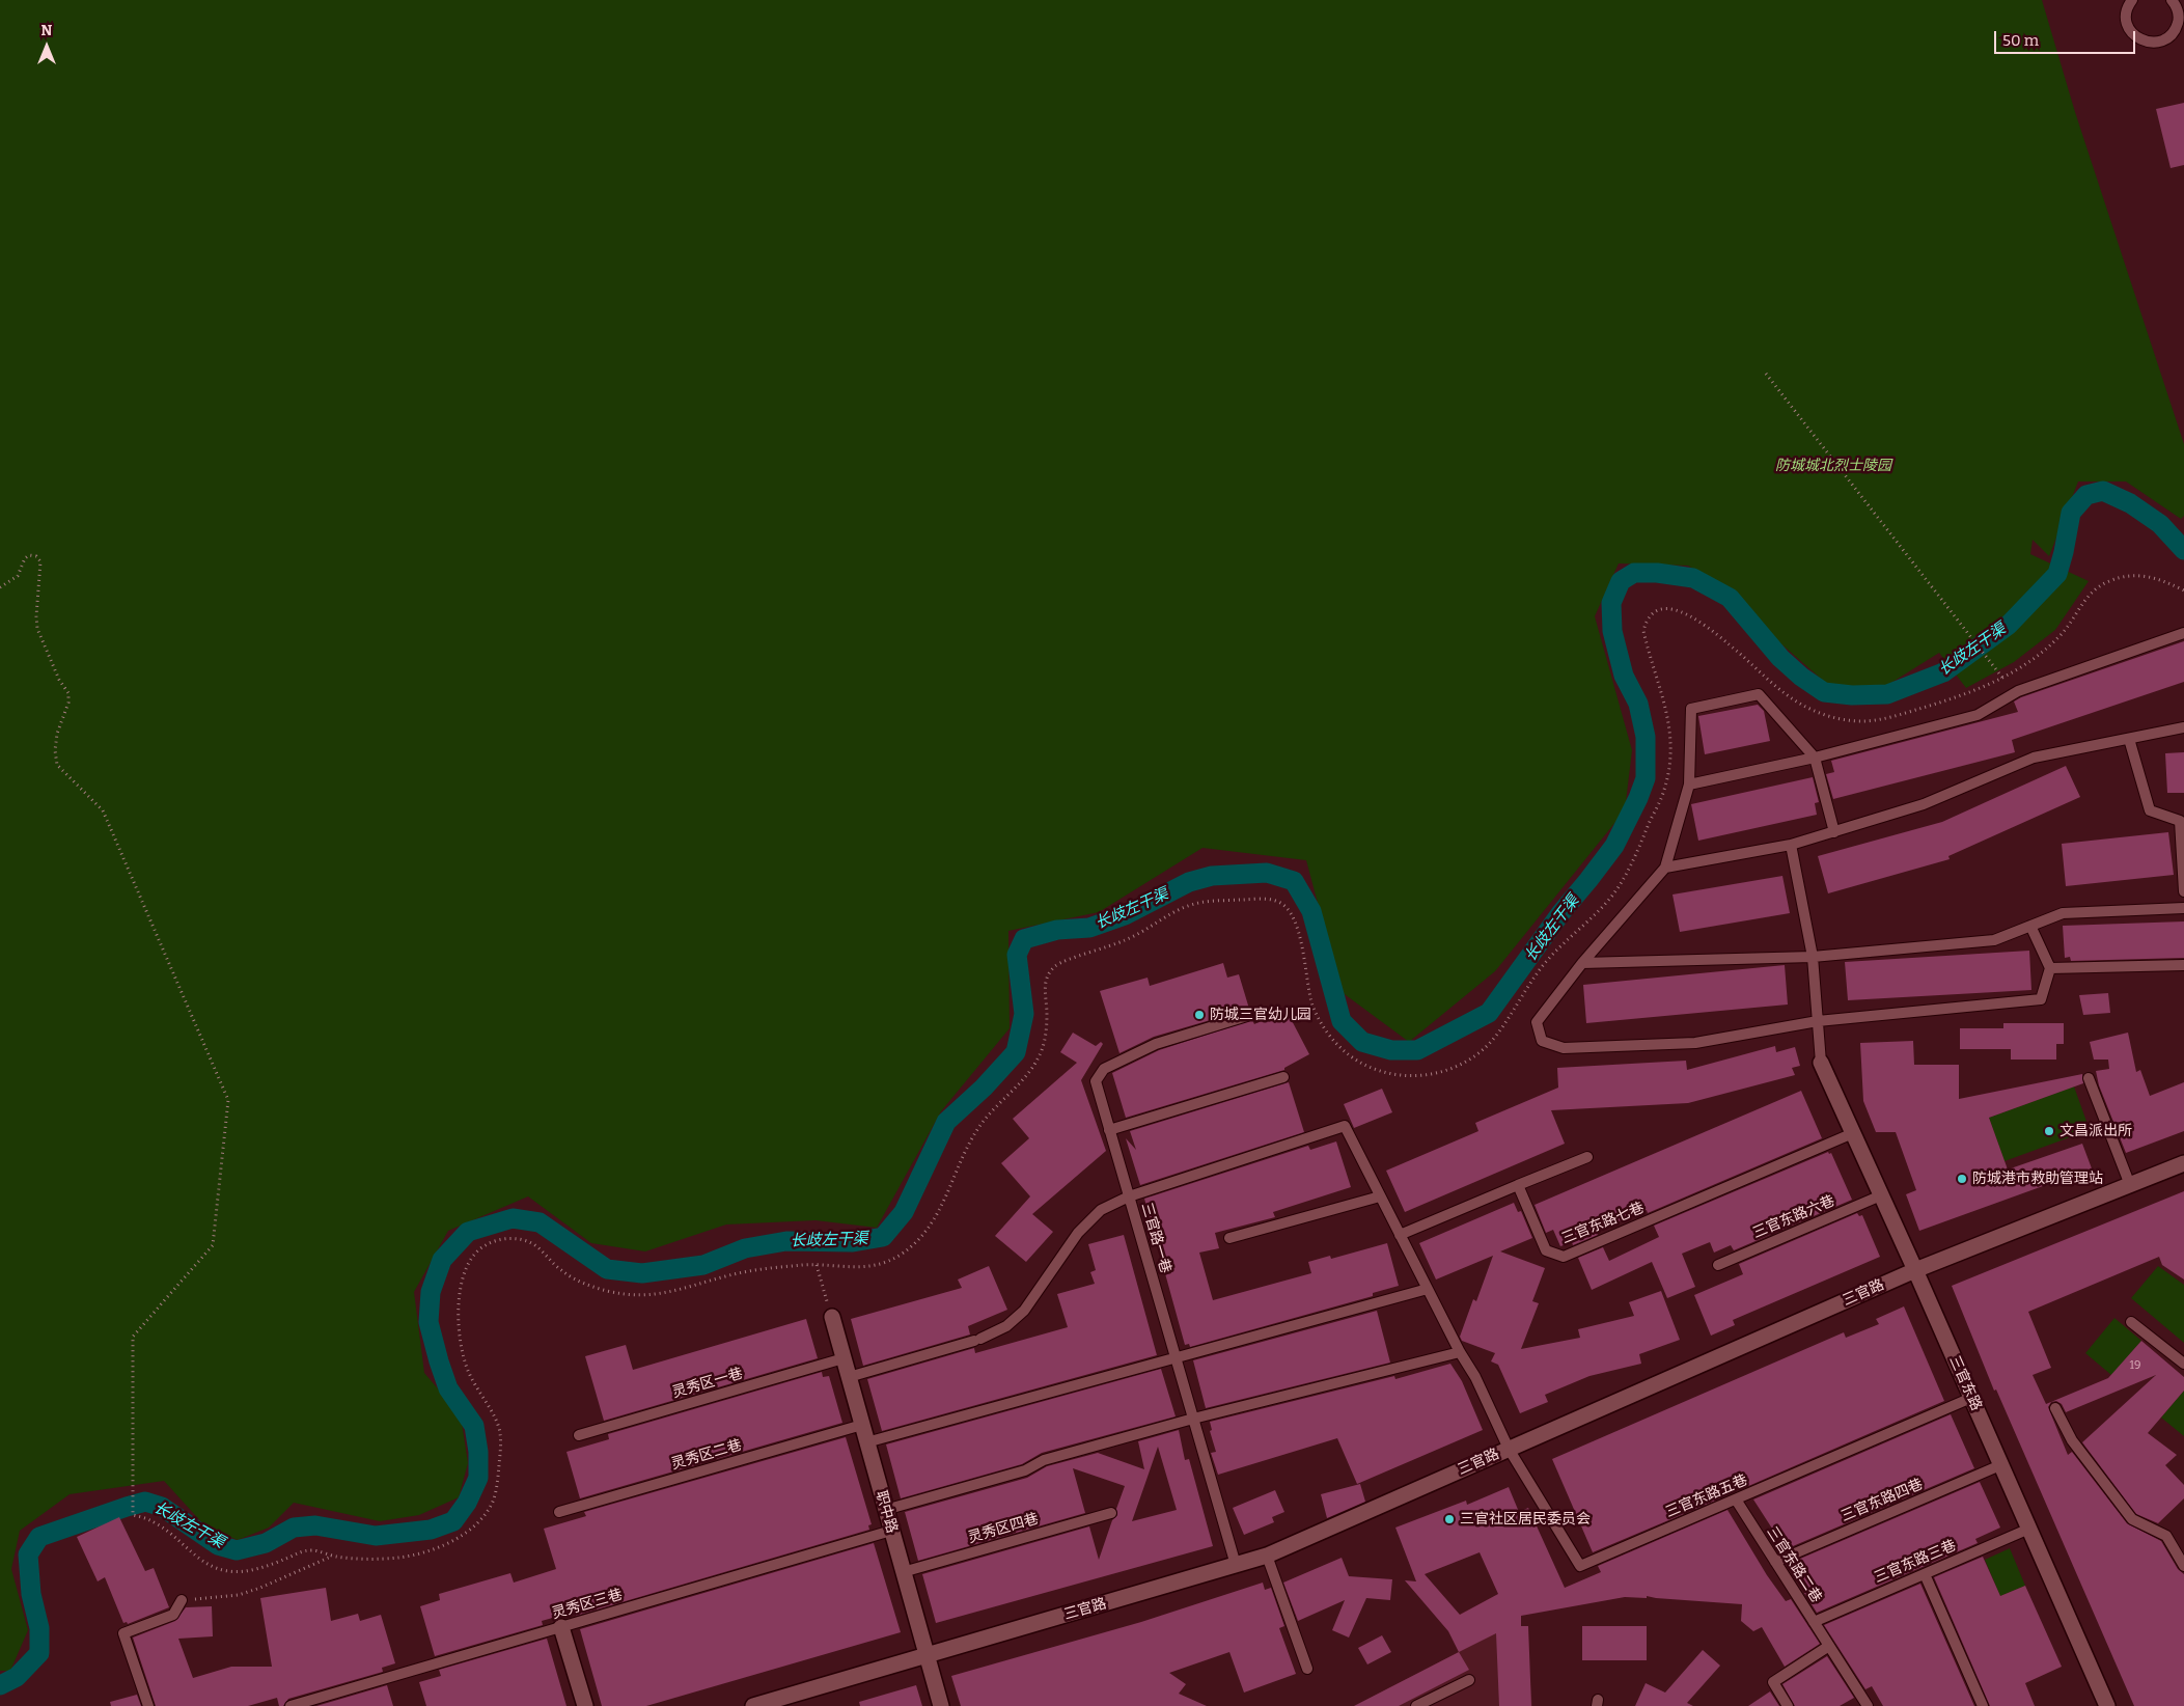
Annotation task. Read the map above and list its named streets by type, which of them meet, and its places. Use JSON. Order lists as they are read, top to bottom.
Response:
{
  "streets": {
    "street": ["三官路", "三官东路", "职中路"],
    "lane": [
      "三官东路六巷",
      "三官东路七巷",
      "三官路一巷",
      "灵秀区一巷",
      "灵秀区二巷",
      "三官东路五巷",
      "三官东路四巷",
      "灵秀区四巷",
      "三官东路三巷",
      "三官东路二巷",
      "灵秀区三巷"
    ]
  },
  "crossings": [
    ["三官东路六巷", "三官东路"],
    ["三官东路七巷", "三官东路"],
    ["三官路一巷", "三官路"],
    ["三官路", "三官东路"],
    ["三官路", "三官东路五巷"],
    ["三官路", "职中路"],
    ["灵秀区一巷", "职中路"],
    ["三官东路", "三官东路五巷"],
    ["三官东路", "三官东路四巷"],
    ["三官东路", "三官东路三巷"],
    ["灵秀区二巷", "职中路"],
    ["三官东路五巷", "三官东路二巷"],
    ["三官东路四巷", "三官东路二巷"],
    ["职中路", "灵秀区四巷"],
    ["职中路", "灵秀区三巷"],
    ["三官东路三巷", "三官东路二巷"]
  ],
  "water": ["长歧左干渠"],
  "parks": ["防城城北烈士陵园"],
  "places": [
    "防城三官幼儿园",
    "文昌派出所",
    "防城港市救助管理站",
    "三官社区居民委员会"
  ],
  "house_numbers": ["19"],
  "scale_bar": "50 m",
  "north": "top"
}
